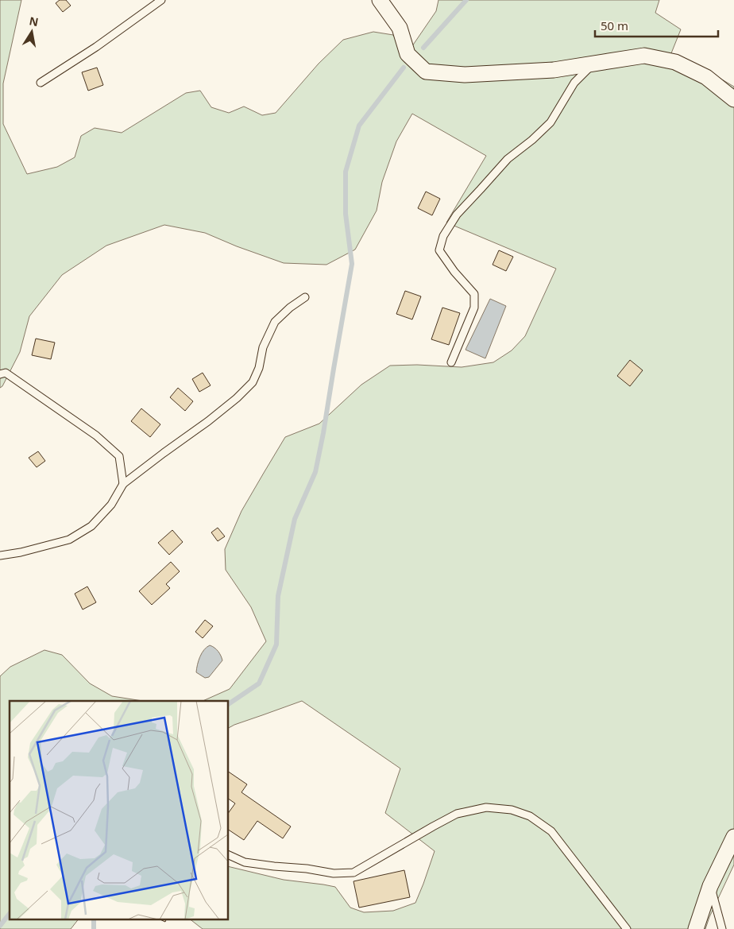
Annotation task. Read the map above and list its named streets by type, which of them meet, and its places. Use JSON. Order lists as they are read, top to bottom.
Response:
{
  "scale_bar": "50 m",
  "north": "top"
}
